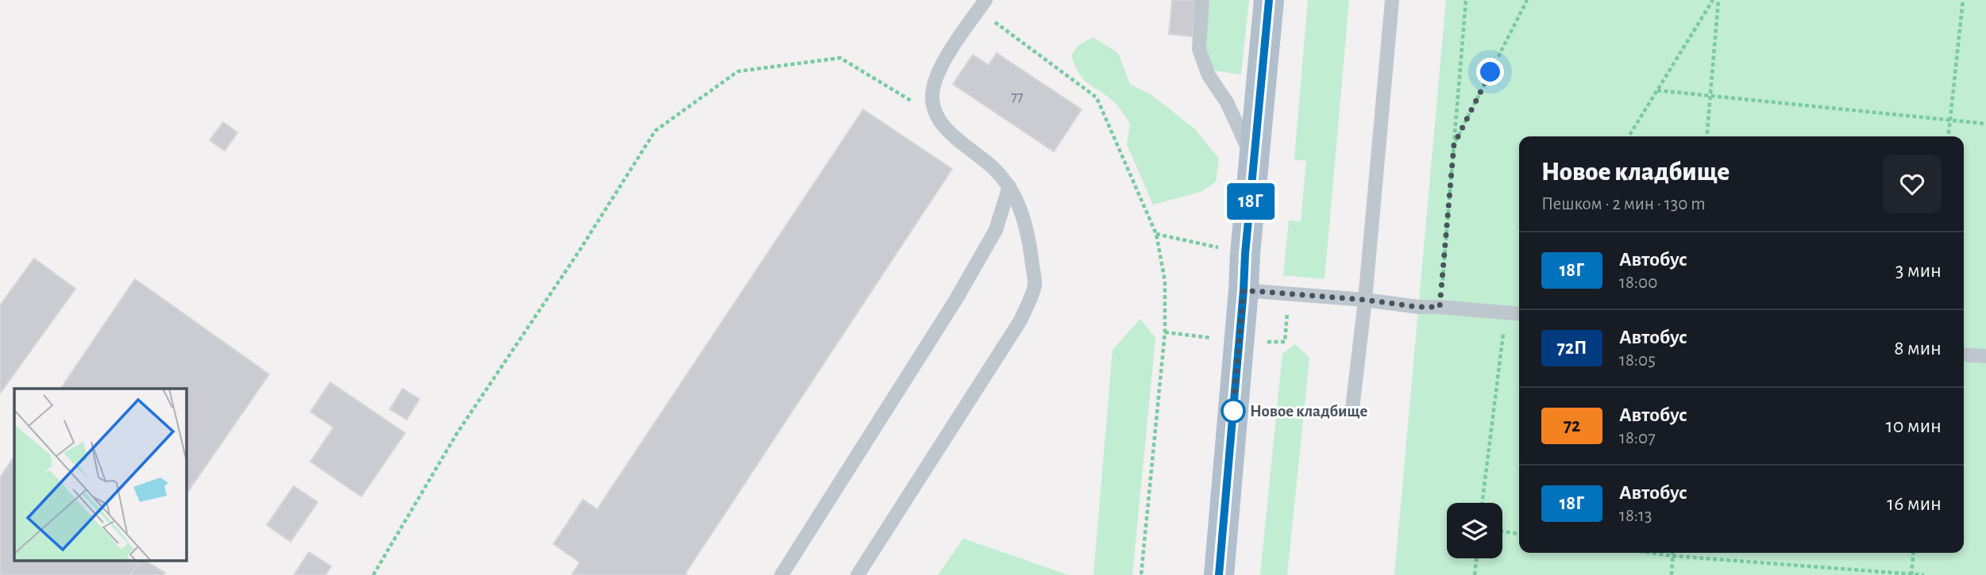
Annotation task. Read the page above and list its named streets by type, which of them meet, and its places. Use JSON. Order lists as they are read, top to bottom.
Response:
{
  "places": ["Новое кладбище"],
  "lines": ["bus line 18Г"],
  "house_numbers": ["77"],
  "page": {
    "on_map": "18Г",
    "heading": ["Новое кладбище", "Пешком · 2 мин · 130 m"],
    "list": [
      {
        "mark": "18Г",
        "name": "Автобус",
        "note": "18:00",
        "value": "3 мин"
      },
      {
        "mark": "72П",
        "name": "Автобус",
        "note": "18:05",
        "value": "8 мин"
      },
      {
        "mark": "72",
        "name": "Автобус",
        "note": "18:07",
        "value": "10 мин"
      },
      {
        "mark": "18Г",
        "name": "Автобус",
        "note": "18:13",
        "value": "16 мин"
      }
    ]
  }
}
